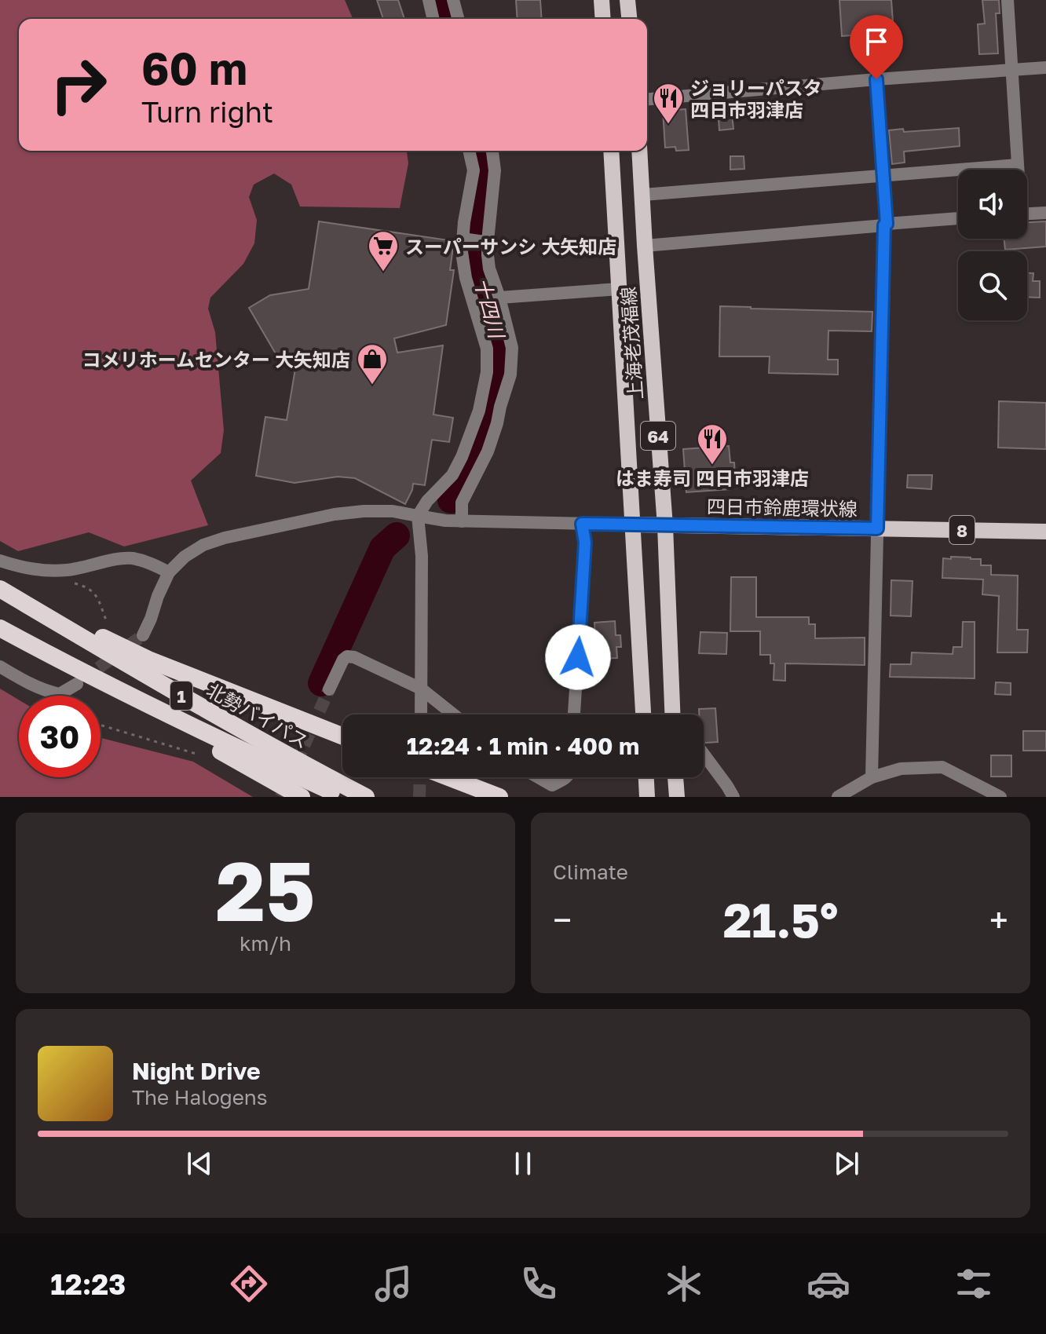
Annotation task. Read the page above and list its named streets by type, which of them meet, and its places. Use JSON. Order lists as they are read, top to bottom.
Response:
{
  "streets": {
    "highway": ["1", "北勢バイパス"],
    "main road": [
      "上海老茂福線",
      "64",
      "四日市鈴鹿環状線",
      "8"
    ]
  },
  "crossings": [
    ["上海老茂福線", "四日市鈴鹿環状線"],
    ["1", "北勢バイパス"]
  ],
  "water": ["十四川"],
  "places": {
    "restaurant": ["ジョリーパスタ 四日市羽津店", "はま寿司 四日市羽津店"],
    "supermarket": ["スーパーサンシ 大矢知店"],
    "shop": ["コメリホームセンター 大矢知店"]
  },
  "page": {
    "turn": ["60 m", "Turn right"],
    "limit": "30",
    "trip": "12:24 · 1 min · 400 m",
    "tile": [
      ["25", "km/h"],
      "Climate"
    ],
    "heat": ["−", "21.5°", "+"],
    "song": ["Night Drive", "The Halogens"],
    "tabs": "12:23"
  }
}
